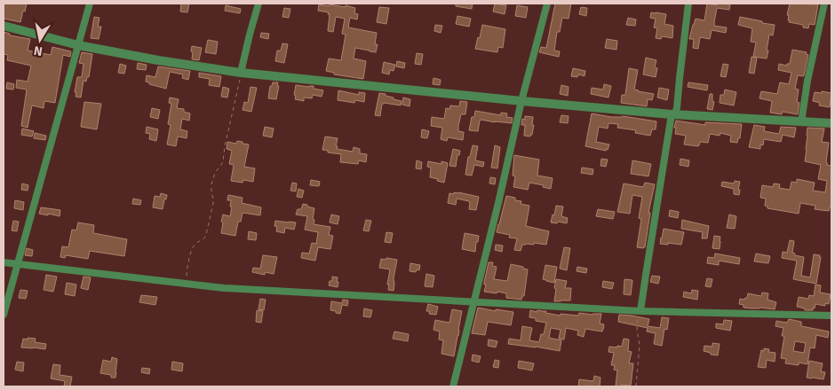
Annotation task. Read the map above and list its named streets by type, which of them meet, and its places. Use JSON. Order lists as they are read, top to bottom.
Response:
{
  "north": "bottom"
}
